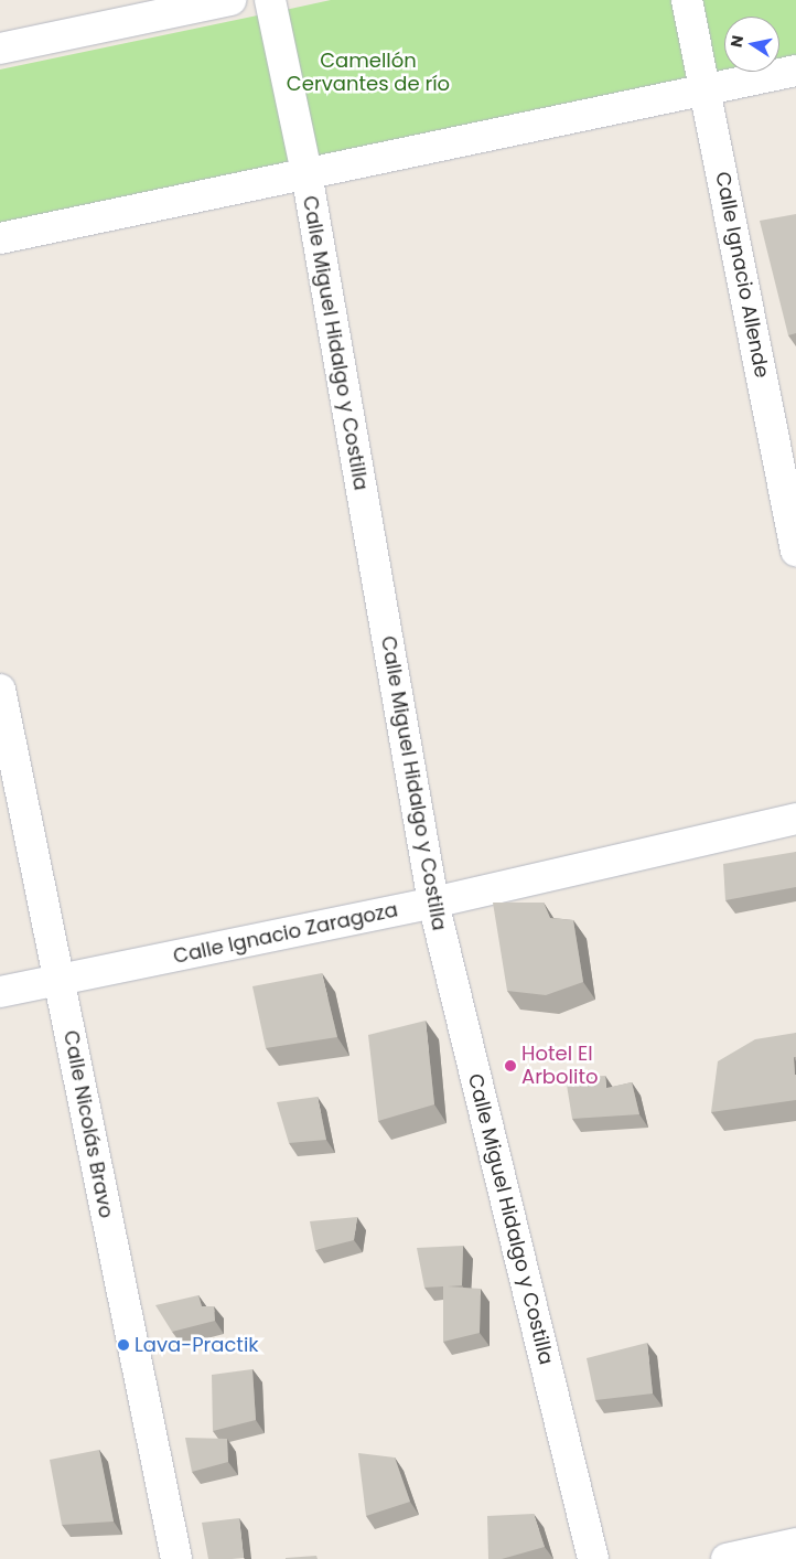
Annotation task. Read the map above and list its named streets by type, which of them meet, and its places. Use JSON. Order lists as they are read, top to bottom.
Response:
{
  "streets": {
    "street": [
      "Calle Ignacio Allende",
      "Calle Miguel Hidalgo y Costilla",
      "Calle Ignacio Zaragoza",
      "Calle Nicolás Bravo"
    ]
  },
  "crossings": [
    ["Calle Miguel Hidalgo y Costilla", "Calle Ignacio Zaragoza"],
    ["Calle Ignacio Zaragoza", "Calle Nicolás Bravo"]
  ],
  "parks": ["Camellón Cervantes de río"],
  "places": ["Hotel El Arbolito", "Lava-Practik"],
  "north": "left"
}
